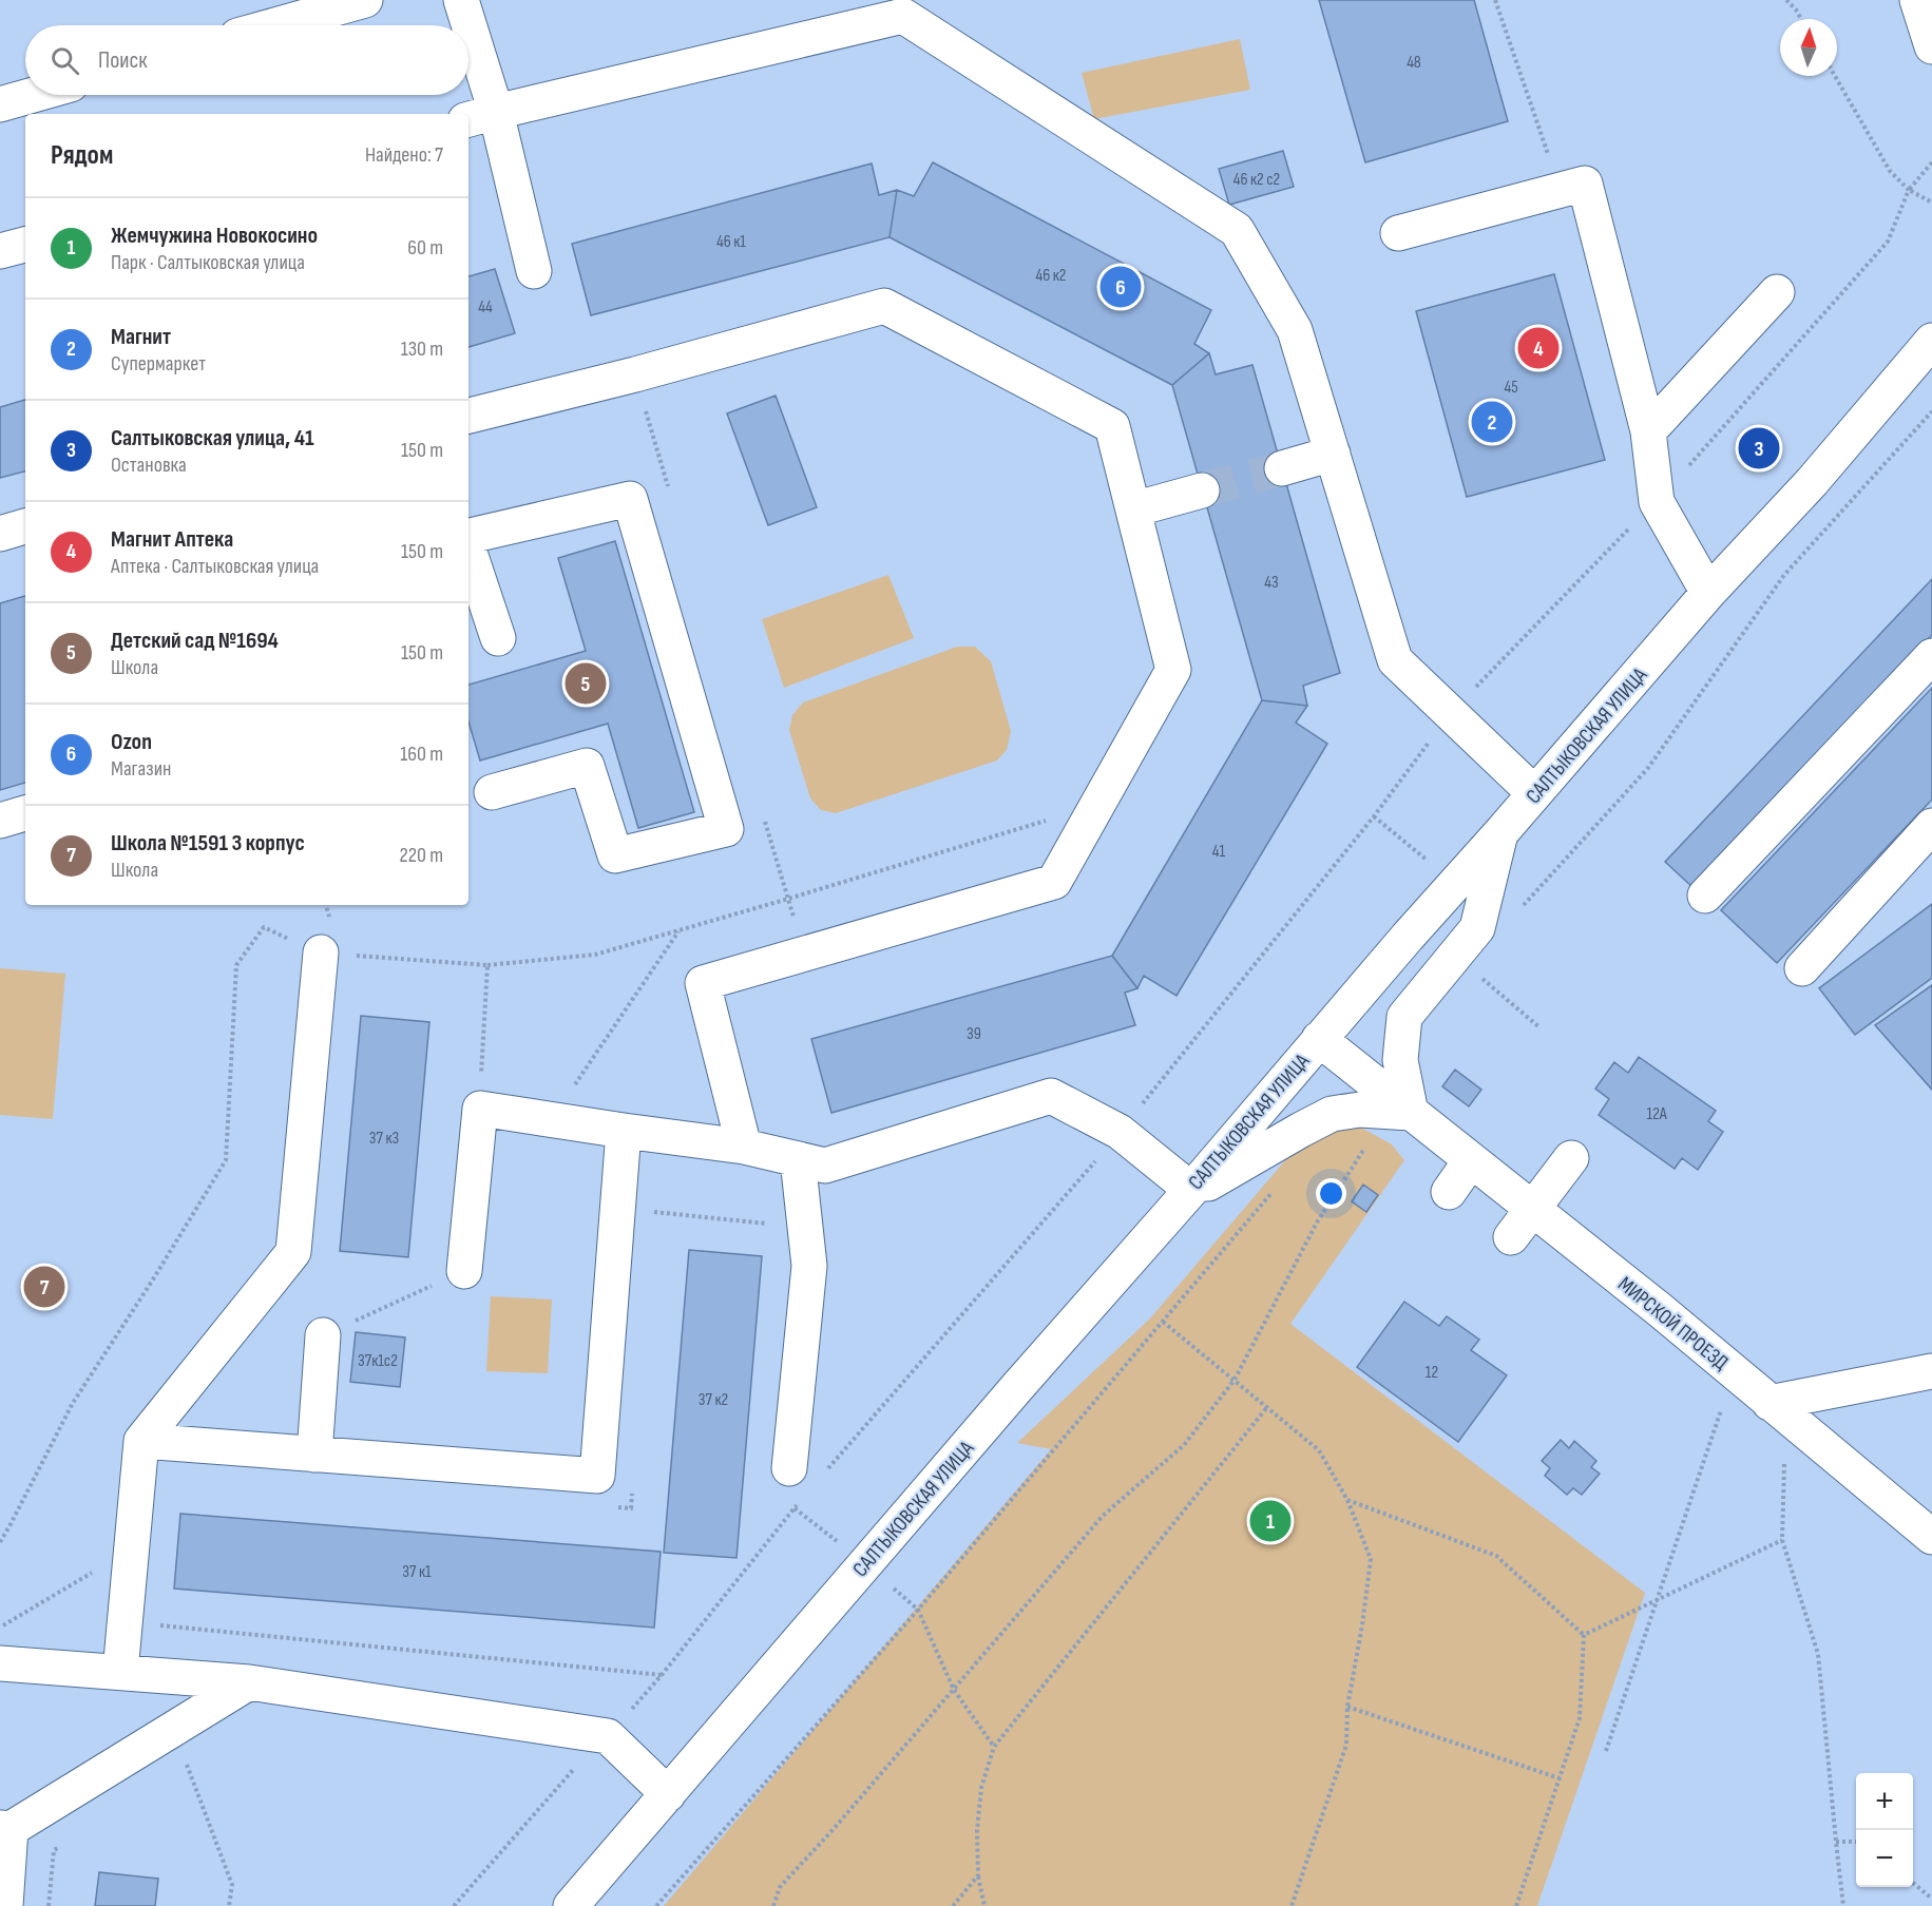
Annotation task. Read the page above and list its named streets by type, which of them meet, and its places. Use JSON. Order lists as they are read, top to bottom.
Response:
{
  "streets": {
    "street": ["САЛТЫКОВСКАЯ УЛИЦА", "МИРСКОЙ ПРОЕЗД"]
  },
  "crossings": [
    ["САЛТЫКОВСКАЯ УЛИЦА", "МИРСКОЙ ПРОЕЗД"]
  ],
  "house_numbers": [
    "48",
    "46 к2 с2",
    "46 к1",
    "46 к2",
    "44",
    "45",
    "43",
    "41",
    "39",
    "12А",
    "37 к3",
    "37к1с2",
    "12",
    "37 к2",
    "37 к1"
  ],
  "north": "top",
  "page": {
    "search": "Поиск",
    "heading": ["Рядом", "Найдено: 7"],
    "list": [
      {
        "mark": "1",
        "name": "Жемчужина Новокосино",
        "note": "Парк · Салтыковская улица",
        "value": "60 m"
      },
      {
        "mark": "2",
        "name": "Магнит",
        "note": "Супермаркет",
        "value": "130 m"
      },
      {
        "mark": "3",
        "name": "Салтыковская улица, 41",
        "note": "Остановка",
        "value": "150 m"
      },
      {
        "mark": "4",
        "name": "Магнит Аптека",
        "note": "Аптека · Салтыковская улица",
        "value": "150 m"
      },
      {
        "mark": "5",
        "name": "Детский сад №1694",
        "note": "Школа",
        "value": "150 m"
      },
      {
        "mark": "6",
        "name": "Ozon",
        "note": "Магазин",
        "value": "160 m"
      },
      {
        "mark": "7",
        "name": "Школа №1591 3 корпус",
        "note": "Школа",
        "value": "220 m"
      }
    ],
    "pins": [
      "6",
      "4",
      "2",
      "3",
      "5",
      "7",
      "1"
    ],
    "map_buttons": ["+", "−"]
  }
}
